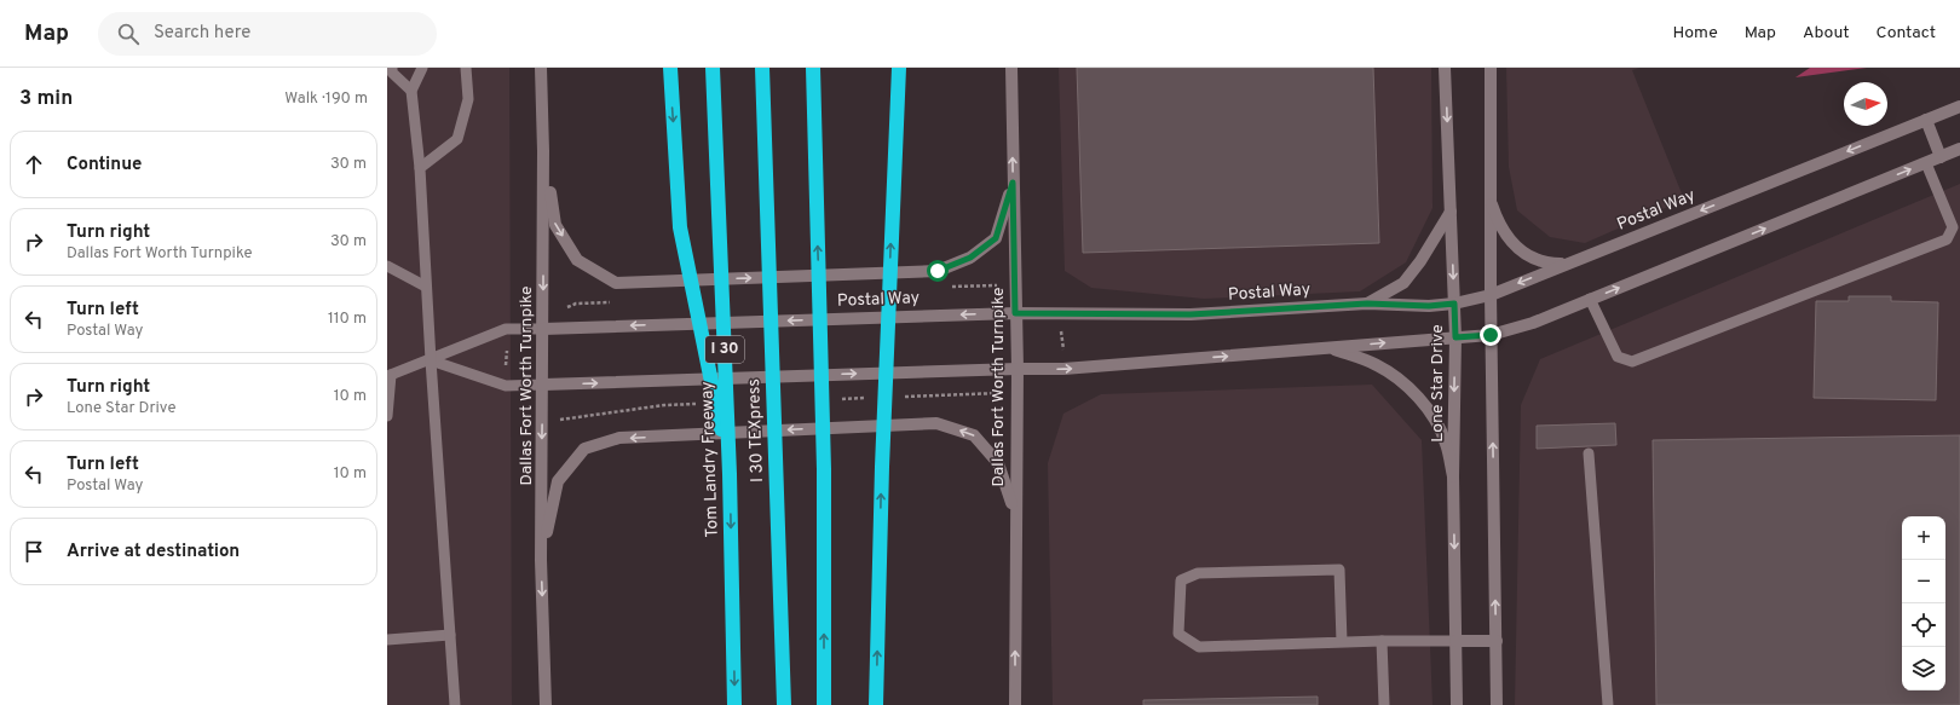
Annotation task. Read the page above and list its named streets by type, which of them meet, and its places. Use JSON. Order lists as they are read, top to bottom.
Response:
{
  "streets": {
    "highway": ["I 30", "I 30 TEXpress", "Tom Landry Freeway"],
    "street": ["Postal Way", "Lone Star Drive", "Dallas Fort Worth Turnpike"]
  },
  "crossings": [
    ["Postal Way", "Lone Star Drive"],
    ["Postal Way", "Dallas Fort Worth Turnpike"]
  ],
  "north": "right",
  "page": {
    "header": "Map",
    "search": "Search here",
    "nav": [
      "Home",
      "Map",
      "About",
      "Contact"
    ],
    "heading": ["3 min", "Walk · 190 m"],
    "list": [
      ["Continue", "30 m"],
      ["Turn right", "Dallas Fort Worth Turnpike", "30 m"],
      ["Turn left", "Postal Way", "110 m"],
      ["Turn right", "Lone Star Drive", "10 m"],
      ["Turn left", "Postal Way", "10 m"],
      "Arrive at destination"
    ],
    "map_buttons": ["+", "−"]
  }
}
